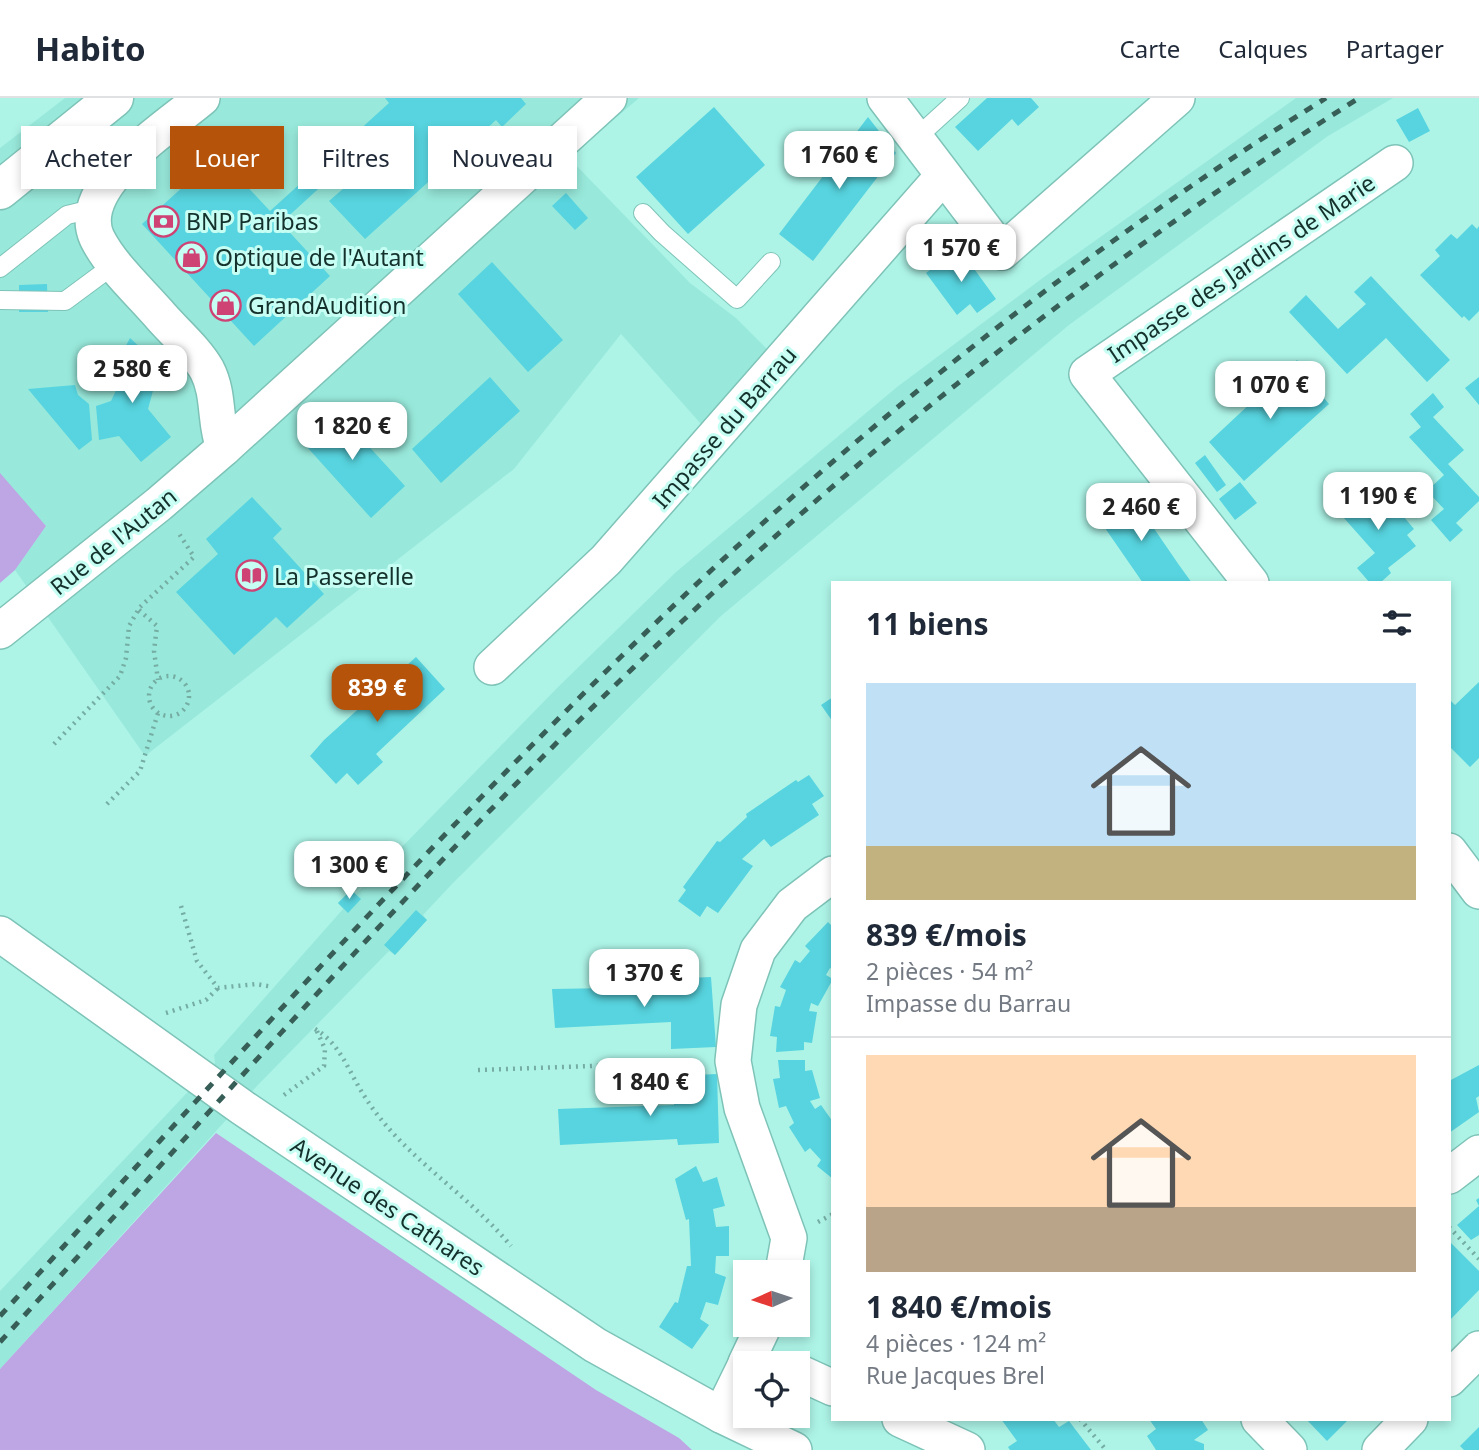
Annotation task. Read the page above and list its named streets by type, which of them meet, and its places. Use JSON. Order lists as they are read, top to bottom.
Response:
{
  "streets": {
    "street": [
      "Impasse des Jardins de Marie",
      "Impasse du Barrau",
      "Rue de l'Autan",
      "Avenue des Cathares"
    ]
  },
  "places": {
    "bank": ["BNP Paribas"],
    "shop": ["Optique de l'Autant", "GrandAudition"],
    "library": ["La Passerelle"]
  },
  "north": "left",
  "page": {
    "header": "Habito",
    "nav": ["Carte", "Calques", "Partager"],
    "chip": [
      "Acheter",
      "Louer",
      "Filtres",
      "Nouveau"
    ],
    "price": [
      "1 760 €",
      "1 570 €",
      "2 580 €",
      "1 070 €",
      "1 820 €",
      "1 190 €",
      "2 460 €",
      "839 €",
      "1 300 €",
      "1 370 €",
      "1 840 €"
    ],
    "heading": "11 biens",
    "list": [
      {
        "name": "839 €/mois",
        "note": "2 pièces · 54 m² · Impasse du Barrau"
      },
      {
        "name": "1 840 €/mois",
        "note": "4 pièces · 124 m² · Rue Jacques Brel"
      }
    ]
  }
}
